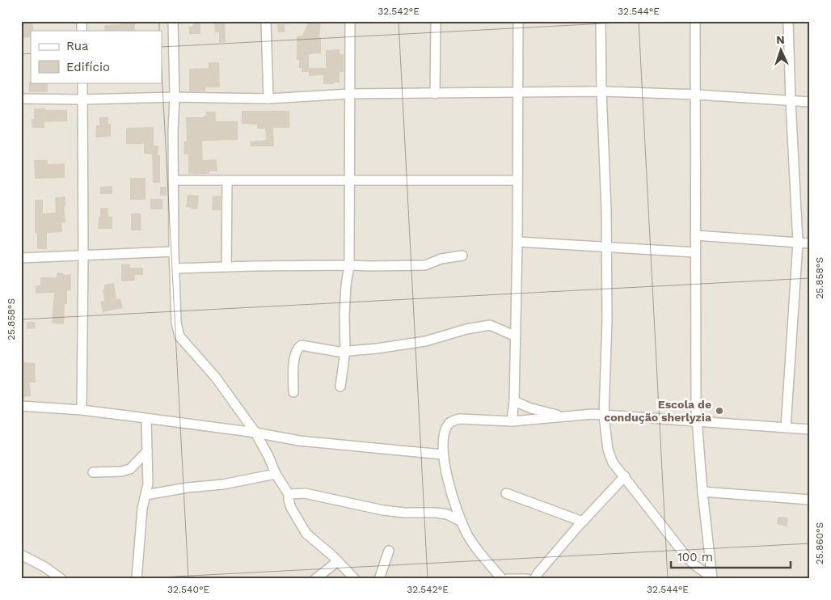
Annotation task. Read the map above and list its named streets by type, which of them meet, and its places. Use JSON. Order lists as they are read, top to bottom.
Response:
{
  "places": ["Escola de condução sherlyzia"],
  "legend": ["Rua", "Edifício"],
  "scale_bar": "100 m",
  "north": "top",
  "coordinates": [
    "32.542°E",
    "32.544°E",
    "25.858°S",
    "25.860°S",
    "32.540°E"
  ]
}
